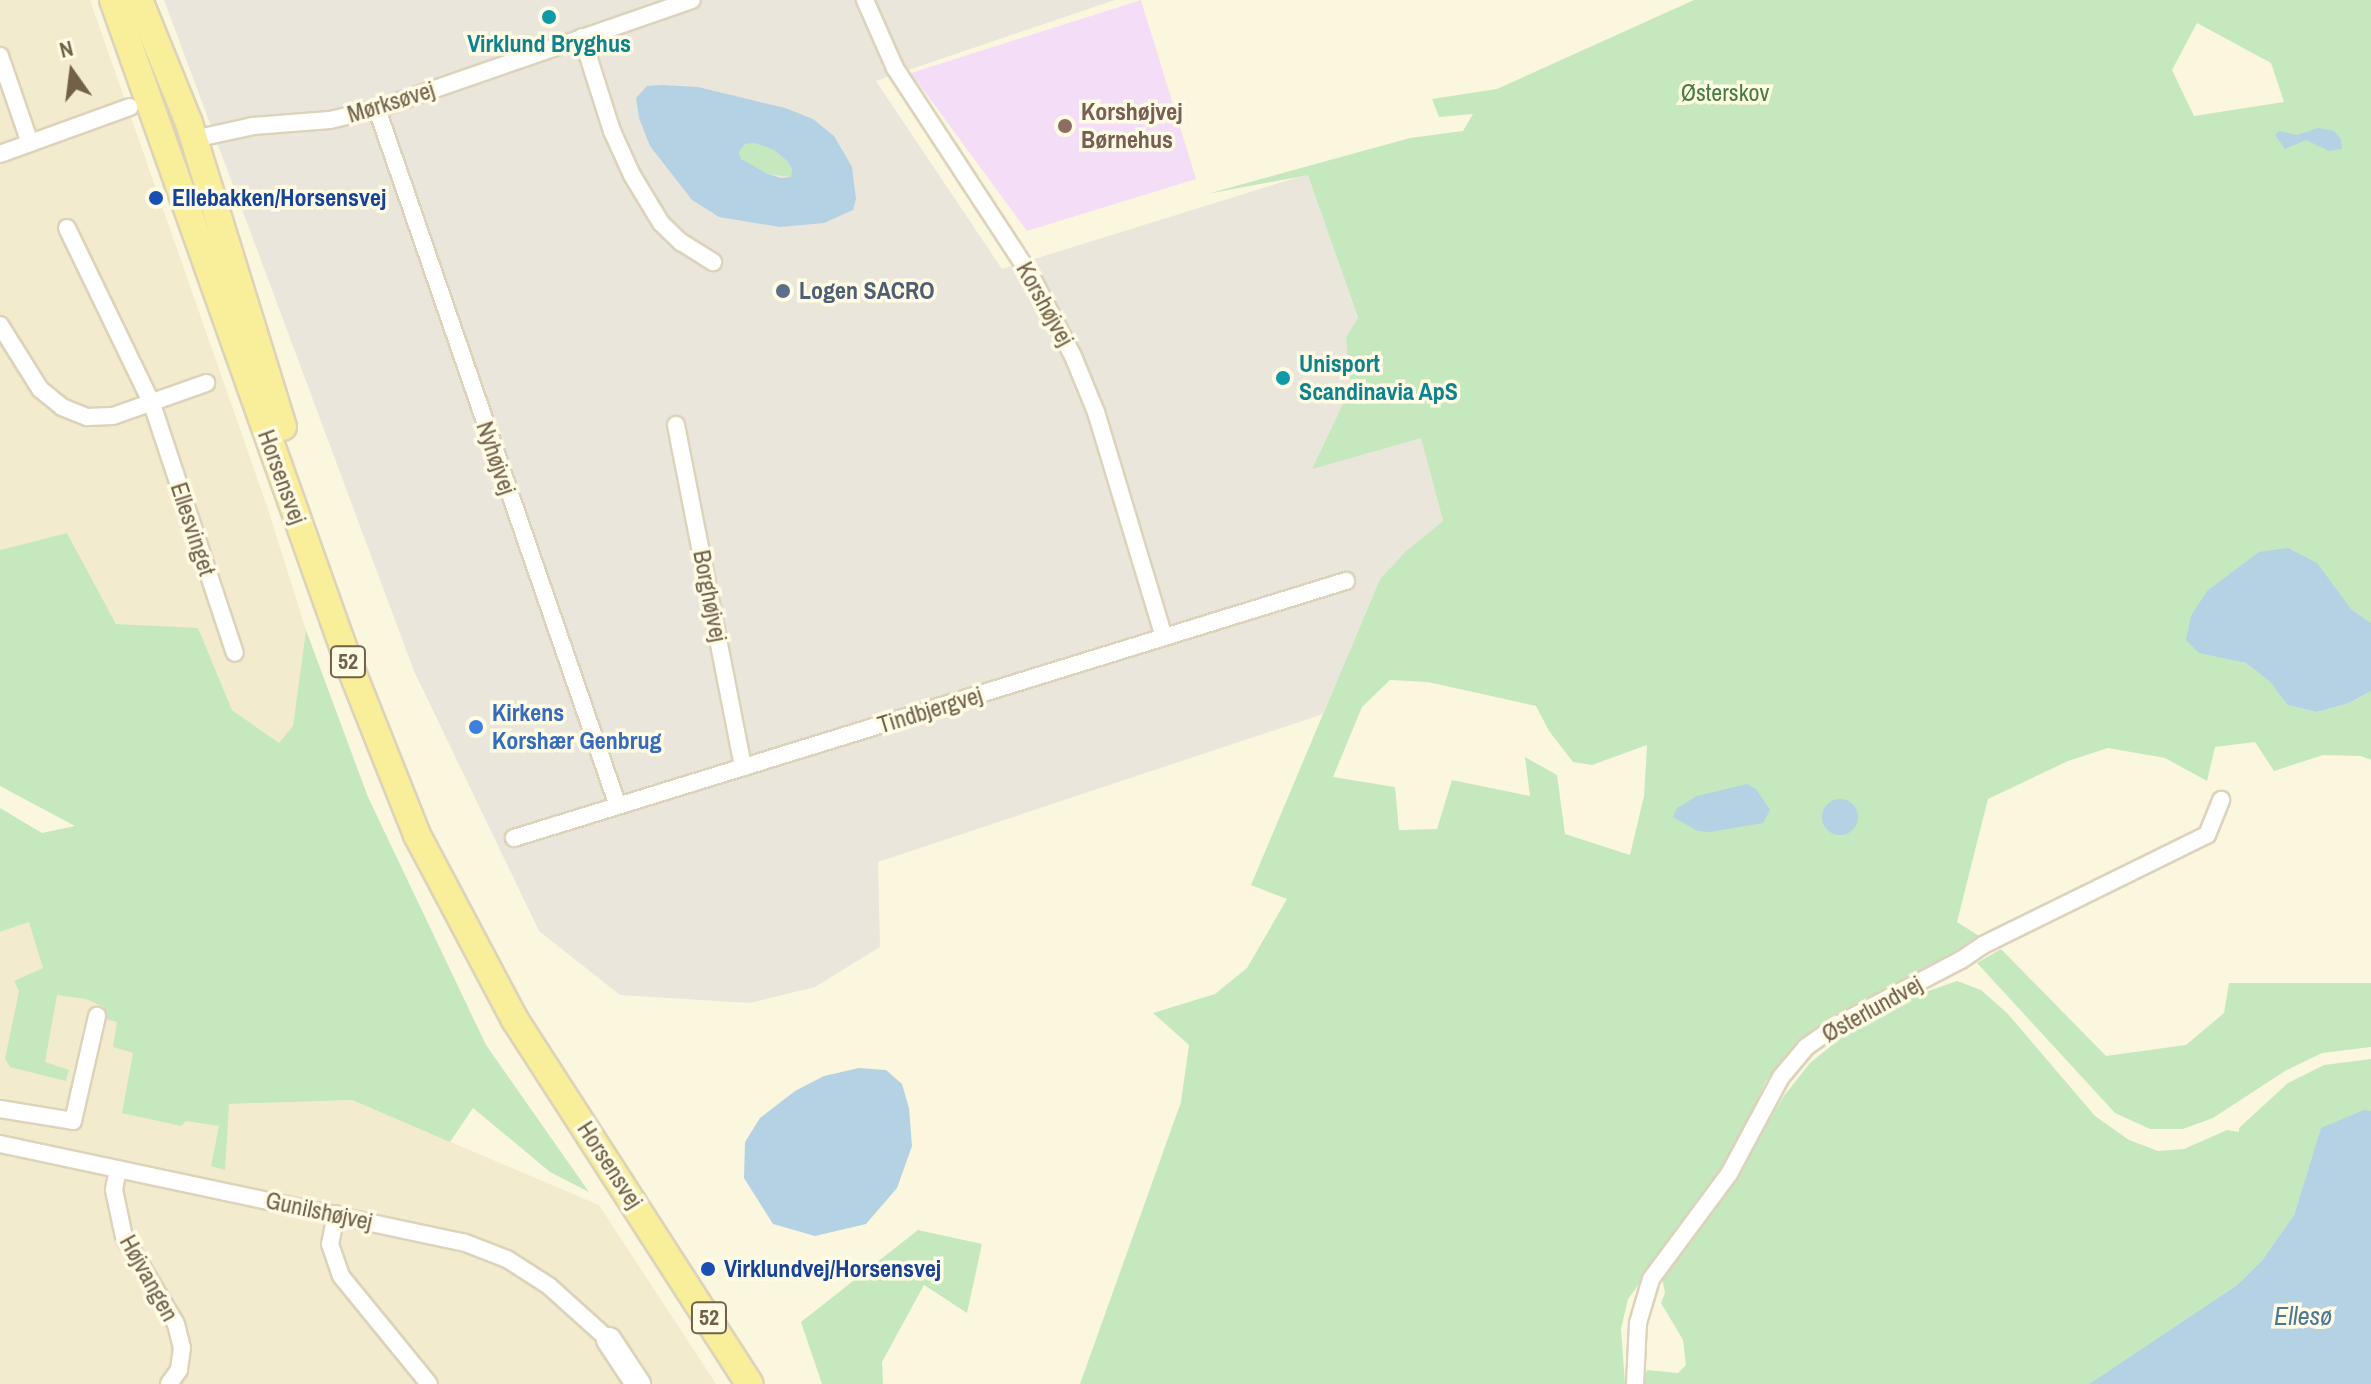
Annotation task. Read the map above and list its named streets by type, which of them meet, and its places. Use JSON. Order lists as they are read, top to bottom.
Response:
{
  "streets": {
    "main road": ["Horsensvej", "52"],
    "street": [
      "Mørksøvej",
      "Korshøjvej",
      "Nyhøjvej",
      "Ellesvinget",
      "Borghøjvej",
      "Tindbjergvej",
      "Østerlundvej",
      "Gunilshøjvej",
      "Højvangen"
    ]
  },
  "crossings": [
    ["Mørksøvej", "Nyhøjvej"],
    ["Mørksøvej", "Horsensvej"],
    ["Mørksøvej", "52"],
    ["Korshøjvej", "Tindbjergvej"],
    ["Nyhøjvej", "Tindbjergvej"],
    ["Horsensvej", "52"],
    ["Borghøjvej", "Tindbjergvej"],
    ["Gunilshøjvej", "Højvangen"]
  ],
  "water": ["Ellesø"],
  "parks": ["Østerskov"],
  "places": [
    "Virklund Bryghus",
    "Korshøjvej Børnehus",
    "Ellebakken/Horsensvej",
    "Logen SACRO",
    "Unisport Scandinavia ApS",
    "Kirkens Korshær Genbrug",
    "Virklundvej/Horsensvej"
  ],
  "north": "top"
}
